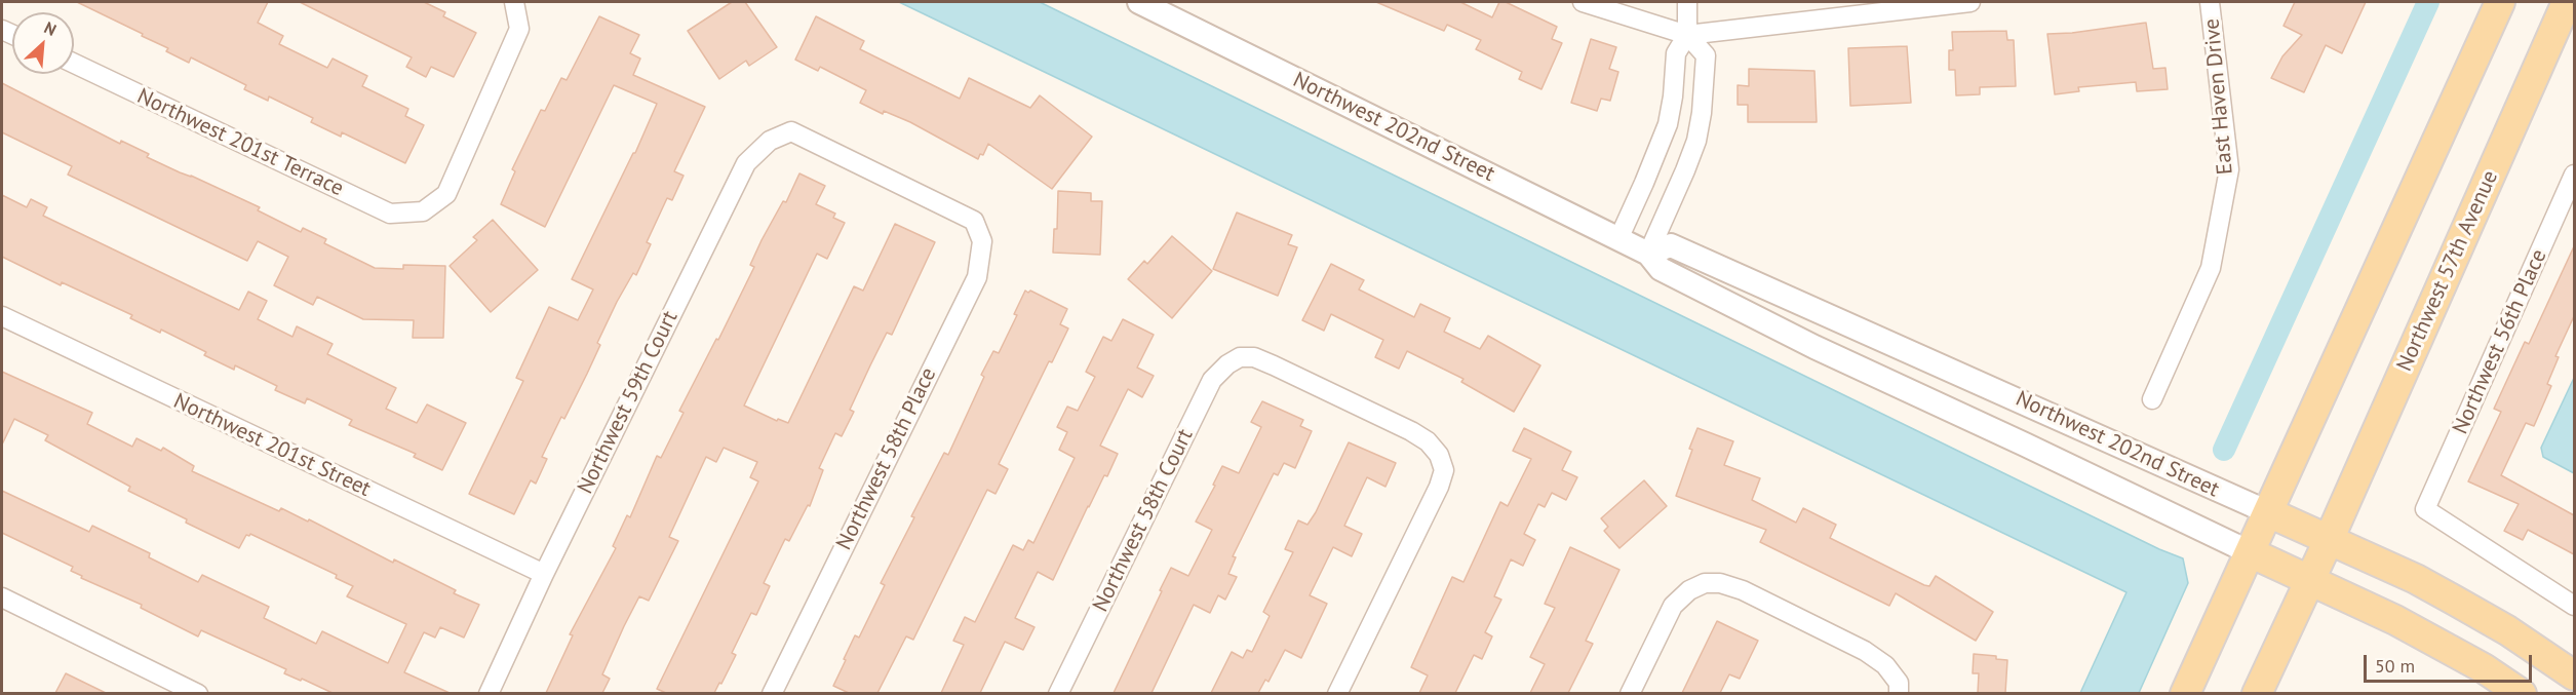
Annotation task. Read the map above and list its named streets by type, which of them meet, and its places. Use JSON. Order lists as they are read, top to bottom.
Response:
{
  "streets": {
    "main road": ["Northwest 202nd Street", "Northwest 57th Avenue"],
    "street": [
      "East Haven Drive",
      "Northwest 201st Terrace",
      "Northwest 56th Place",
      "Northwest 59th Court",
      "Northwest 201st Street",
      "Northwest 58th Place",
      "Northwest 58th Court"
    ]
  },
  "crossings": [
    ["Northwest 202nd Street", "Northwest 57th Avenue"],
    ["Northwest 59th Court", "Northwest 201st Street"],
    ["Northwest 59th Court", "Northwest 58th Place"]
  ],
  "scale_bar": "50 m",
  "north": "top right"
}
